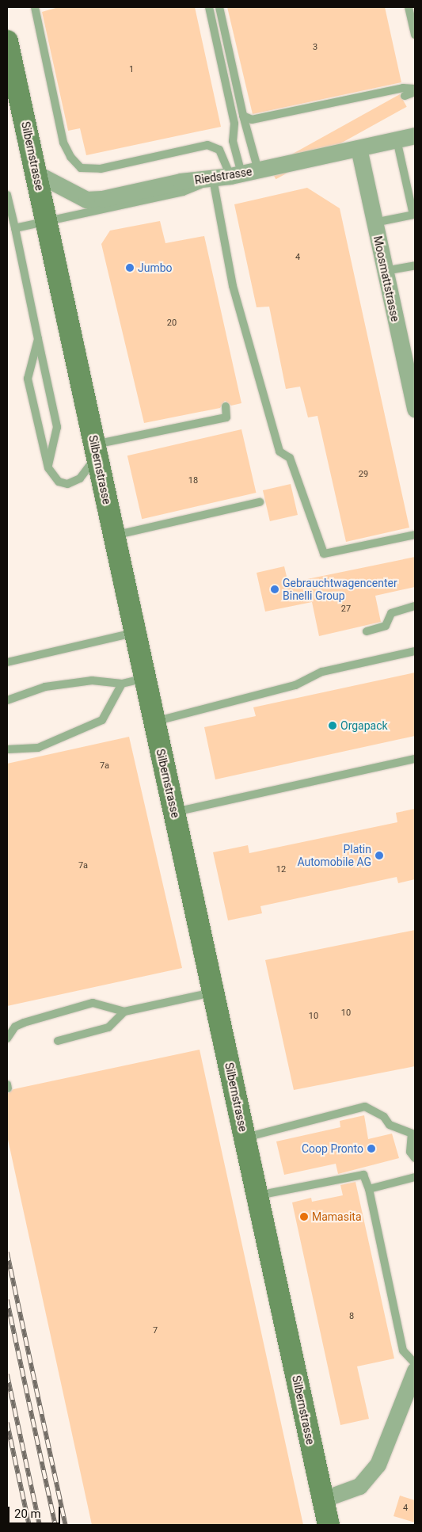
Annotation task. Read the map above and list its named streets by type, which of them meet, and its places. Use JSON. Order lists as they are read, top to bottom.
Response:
{
  "streets": {
    "street": ["Silbernstrasse", "Riedstrasse", "Moosmattstrasse"]
  },
  "crossings": [
    ["Silbernstrasse", "Riedstrasse"],
    ["Riedstrasse", "Moosmattstrasse"]
  ],
  "places": [
    "Jumbo",
    "Gebrauchtwagencenter Binelli Group",
    "Orgapack",
    "Platin Automobile AG",
    "Coop Pronto",
    "Mamasita"
  ],
  "house_numbers": [
    "3",
    "1",
    "4",
    "20",
    "29",
    "18",
    "27",
    "7a",
    "7a",
    "12",
    "10",
    "10",
    "8",
    "7",
    "4"
  ],
  "scale_bar": "20 m"
}
